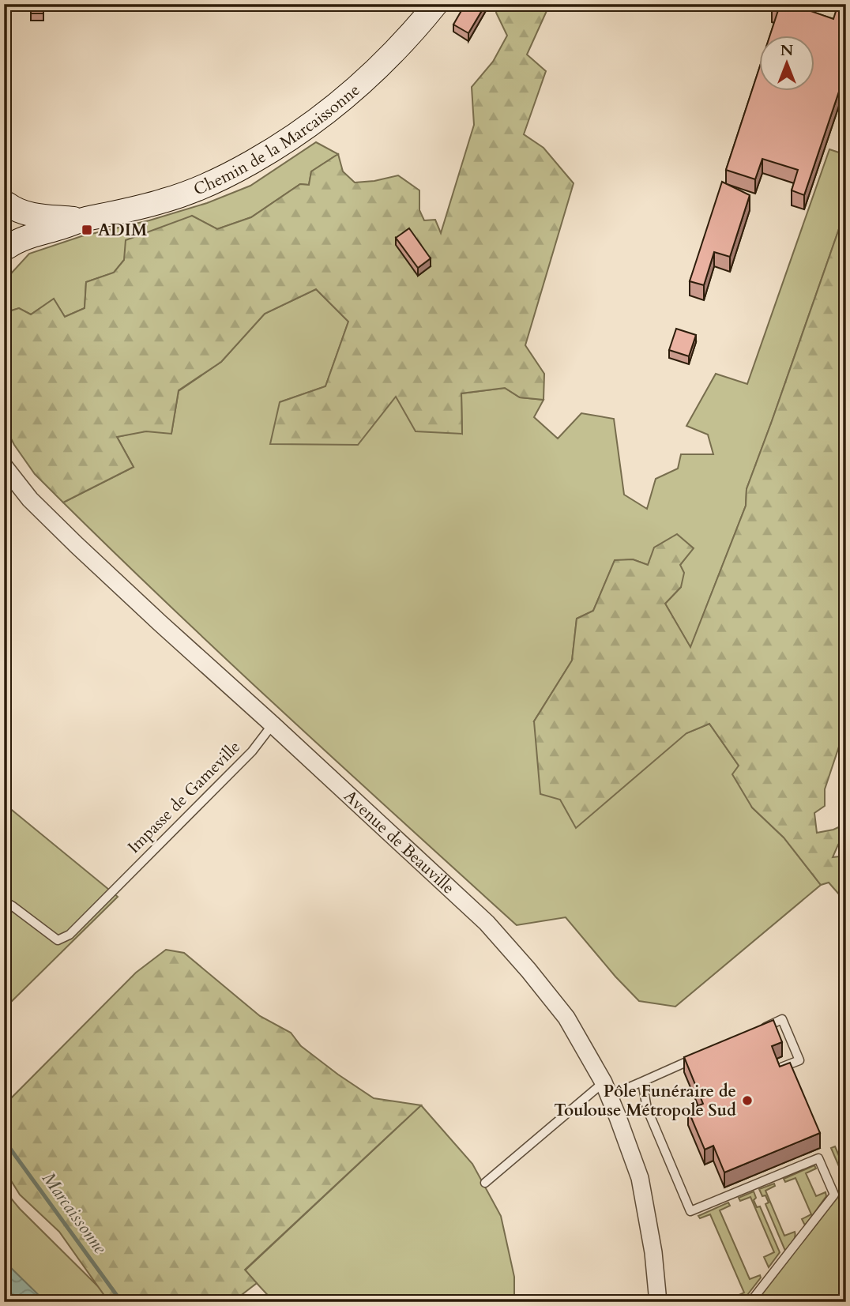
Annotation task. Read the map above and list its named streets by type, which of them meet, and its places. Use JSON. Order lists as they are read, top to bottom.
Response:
{
  "streets": {
    "main road": ["Chemin de la Marcaissonne"],
    "street": ["Avenue de Beauville"],
    "lane": ["Impasse de Gameville"]
  },
  "crossings": [
    ["Impasse de Gameville", "Avenue de Beauville"]
  ],
  "water": ["Marcaissonne"],
  "places": {
    "transit": ["ADIM"],
    "other": ["Pôle Funéraire de Toulouse Métropole Sud"]
  },
  "north": "top"
}
